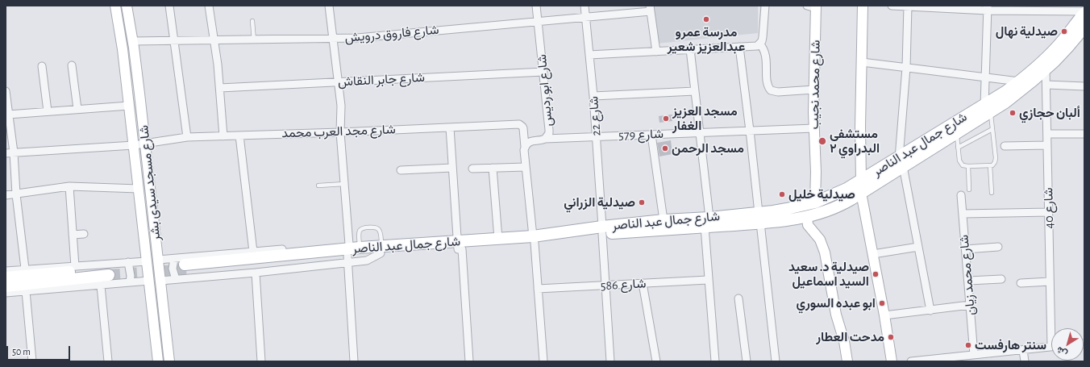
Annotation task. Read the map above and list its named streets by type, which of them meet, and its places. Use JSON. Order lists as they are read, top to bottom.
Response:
{
  "streets": {
    "main road": ["شارع جمال عبد الناصر"],
    "street": [
      "شارع فاروق درويش",
      "شارع جابر النقاش",
      "شارع محمد نجيب",
      "شارع ابو رديس",
      "شارع 22",
      "شارع مجد العرب محمد",
      "شارع 579",
      "شارع مسجد سيدى بشر",
      "شارع 40",
      "شارع محمد زيان",
      "شارع 586"
    ]
  },
  "crossings": [
    ["شارع فاروق درويش", "شارع ابو رديس"],
    ["شارع فاروق درويش", "شارع 22"],
    ["شارع فاروق درويش", "شارع مسجد سيدى بشر"],
    ["شارع جابر النقاش", "شارع ابو رديس"],
    ["شارع محمد نجيب", "شارع 579"],
    ["شارع محمد نجيب", "شارع جمال عبد الناصر"],
    ["شارع ابو رديس", "شارع مجد العرب محمد"],
    ["شارع ابو رديس", "شارع 579"],
    ["شارع 22", "شارع 579"],
    ["شارع 22", "شارع جمال عبد الناصر"],
    ["شارع 22", "شارع 586"],
    ["شارع مجد العرب محمد", "شارع مسجد سيدى بشر"],
    ["شارع جمال عبد الناصر", "شارع 40"]
  ],
  "places": [
    "مدرسة عمرو عبدالعزيز شعير",
    "صيدلية نهال",
    "ألبان حجازي",
    "مسجد العزيز الغفار",
    "مستشفى البدراوي ٢",
    "مسجد الرحمن",
    "صيدلية خليل",
    "صيدلية الزراني",
    "صيدلية د. سعيد السيد اسماعيل",
    "ابو عبده السوري",
    "مدحت العطار",
    "سنتر هارفست"
  ],
  "scale_bar": "50 m",
  "north": "bottom left"
}
